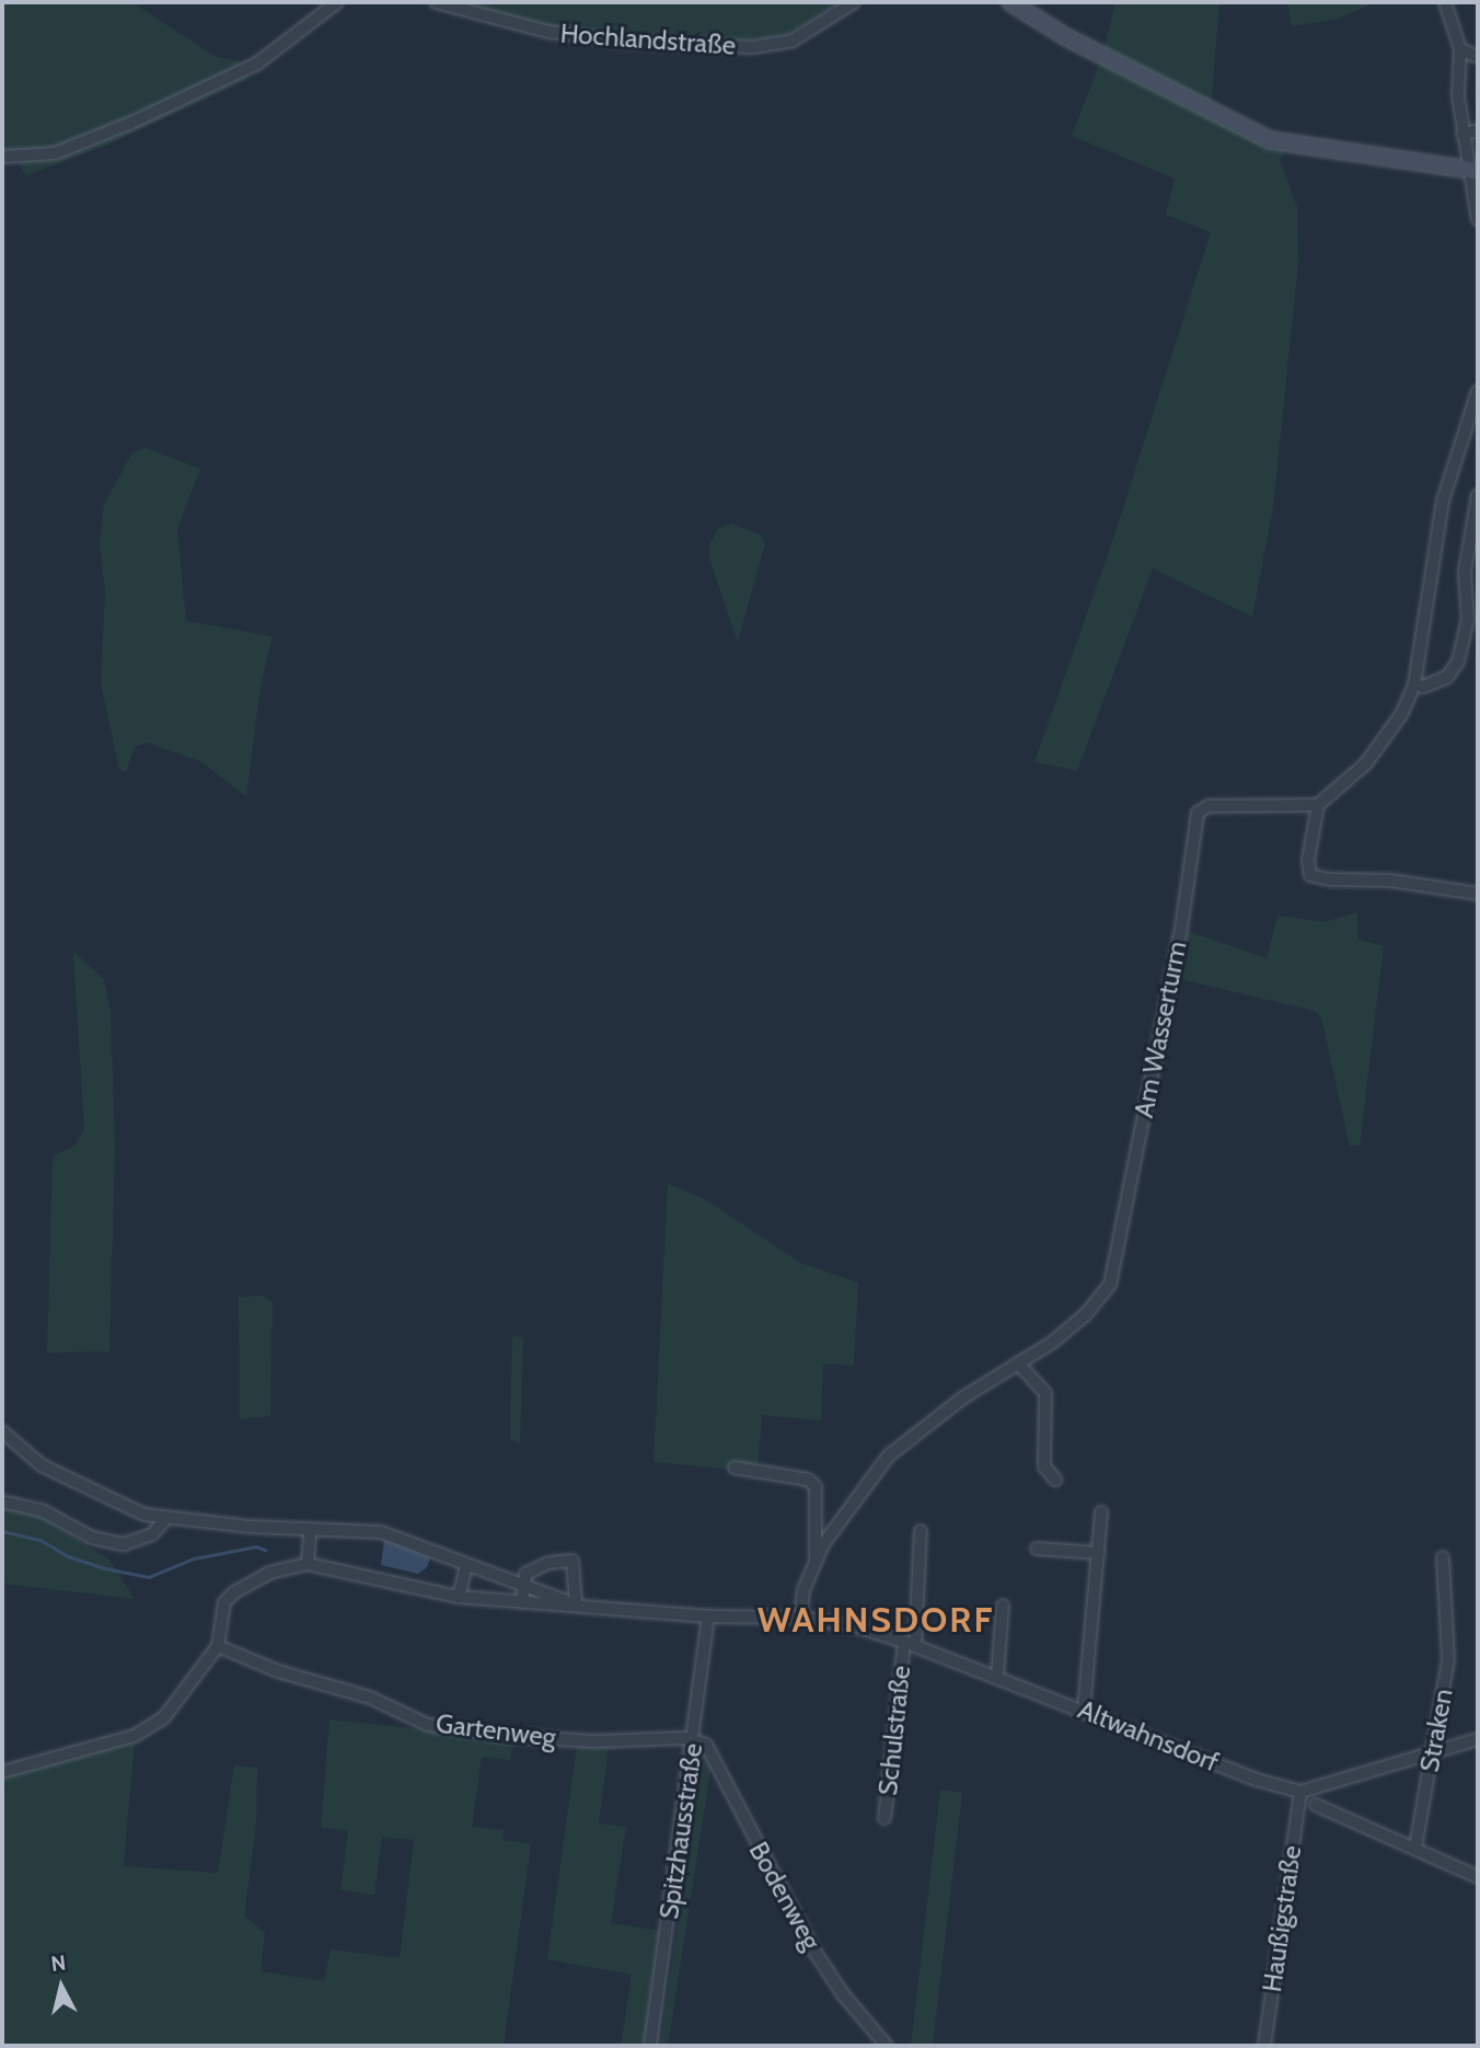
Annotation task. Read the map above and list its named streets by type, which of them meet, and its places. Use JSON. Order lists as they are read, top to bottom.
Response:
{
  "streets": {
    "street": [
      "Hochlandstraße",
      "Am Wasserturm",
      "Gartenweg",
      "Schulstraße",
      "Straken",
      "Altwahnsdorf",
      "Spitzhausstraße",
      "Bodenweg",
      "Haußigstraße"
    ]
  },
  "crossings": [
    ["Gartenweg", "Spitzhausstraße"],
    ["Gartenweg", "Bodenweg"],
    ["Schulstraße", "Altwahnsdorf"],
    ["Altwahnsdorf", "Spitzhausstraße"],
    ["Altwahnsdorf", "Haußigstraße"],
    ["Spitzhausstraße", "Bodenweg"]
  ],
  "districts": ["WAHNSDORF"],
  "north": "top"
}
